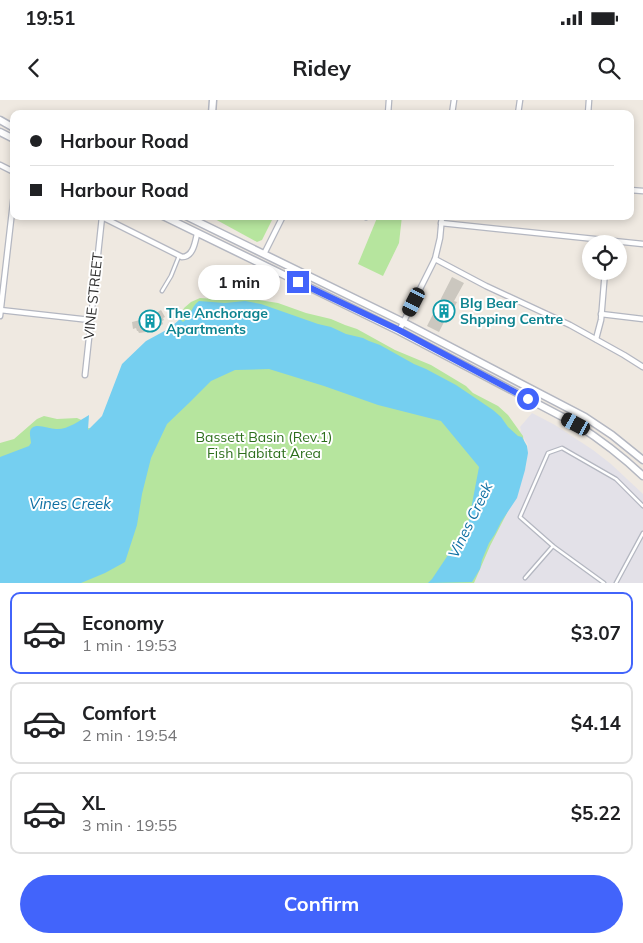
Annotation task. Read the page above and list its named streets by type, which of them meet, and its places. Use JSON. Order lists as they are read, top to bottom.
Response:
{
  "streets": {
    "street": ["VINE STREET"]
  },
  "water": ["Vines Creek"],
  "parks": ["Bassett Basin (Rev.1) Fish Habitat Area"],
  "places": {
    "building": ["BIg Bear Shpping Centre", "The Anchorage Apartments"]
  },
  "page": {
    "status": "19:51",
    "header": "Ridey",
    "banner": ["Harbour Road", "Harbour Road"],
    "bubble": "1 min",
    "list": [
      {
        "name": "Economy",
        "note": "1 min · 19:53",
        "value": "$3.07"
      },
      {
        "name": "Comfort",
        "note": "2 min · 19:54",
        "value": "$4.14"
      },
      {
        "name": "XL",
        "note": "3 min · 19:55",
        "value": "$5.22"
      }
    ],
    "buttons": "Confirm"
  }
}
